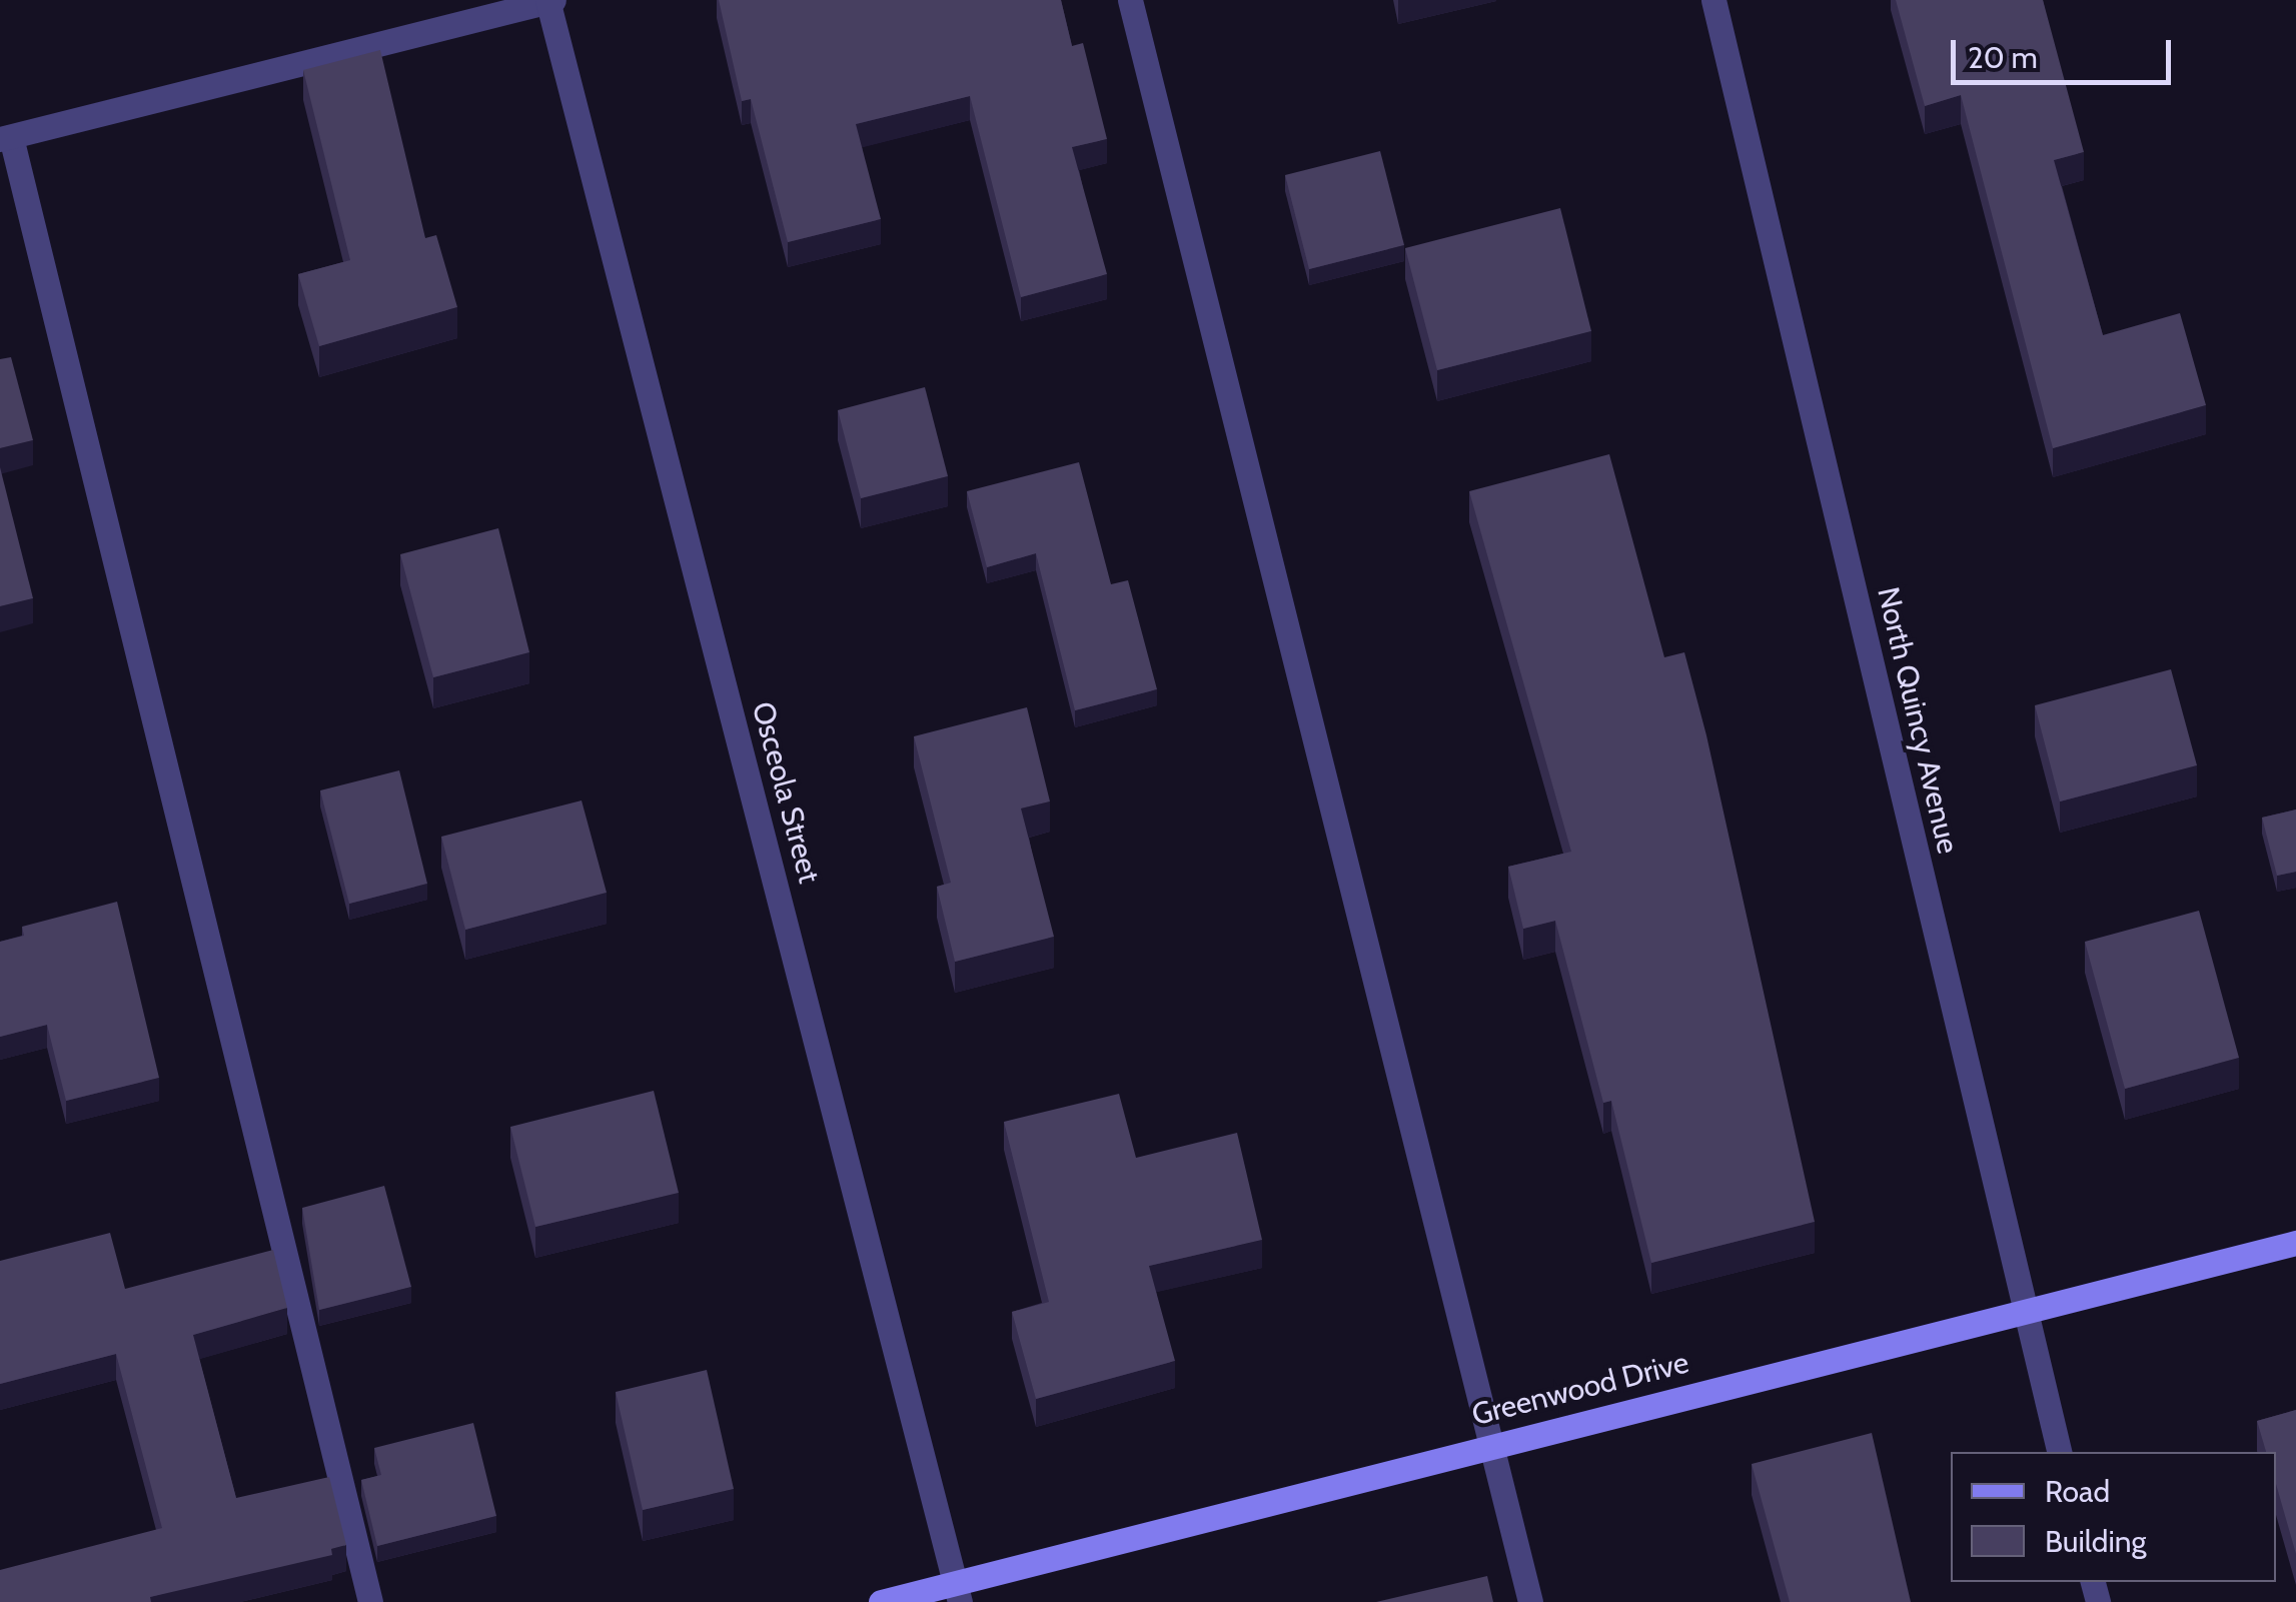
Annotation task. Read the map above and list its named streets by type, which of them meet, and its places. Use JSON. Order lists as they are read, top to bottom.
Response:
{
  "streets": {
    "street": ["North Quincy Avenue", "Osceola Street", "Greenwood Drive"]
  },
  "crossings": [
    ["North Quincy Avenue", "Greenwood Drive"],
    ["Osceola Street", "Greenwood Drive"]
  ],
  "legend": ["Road", "Building"],
  "scale_bar": "20 m"
}
